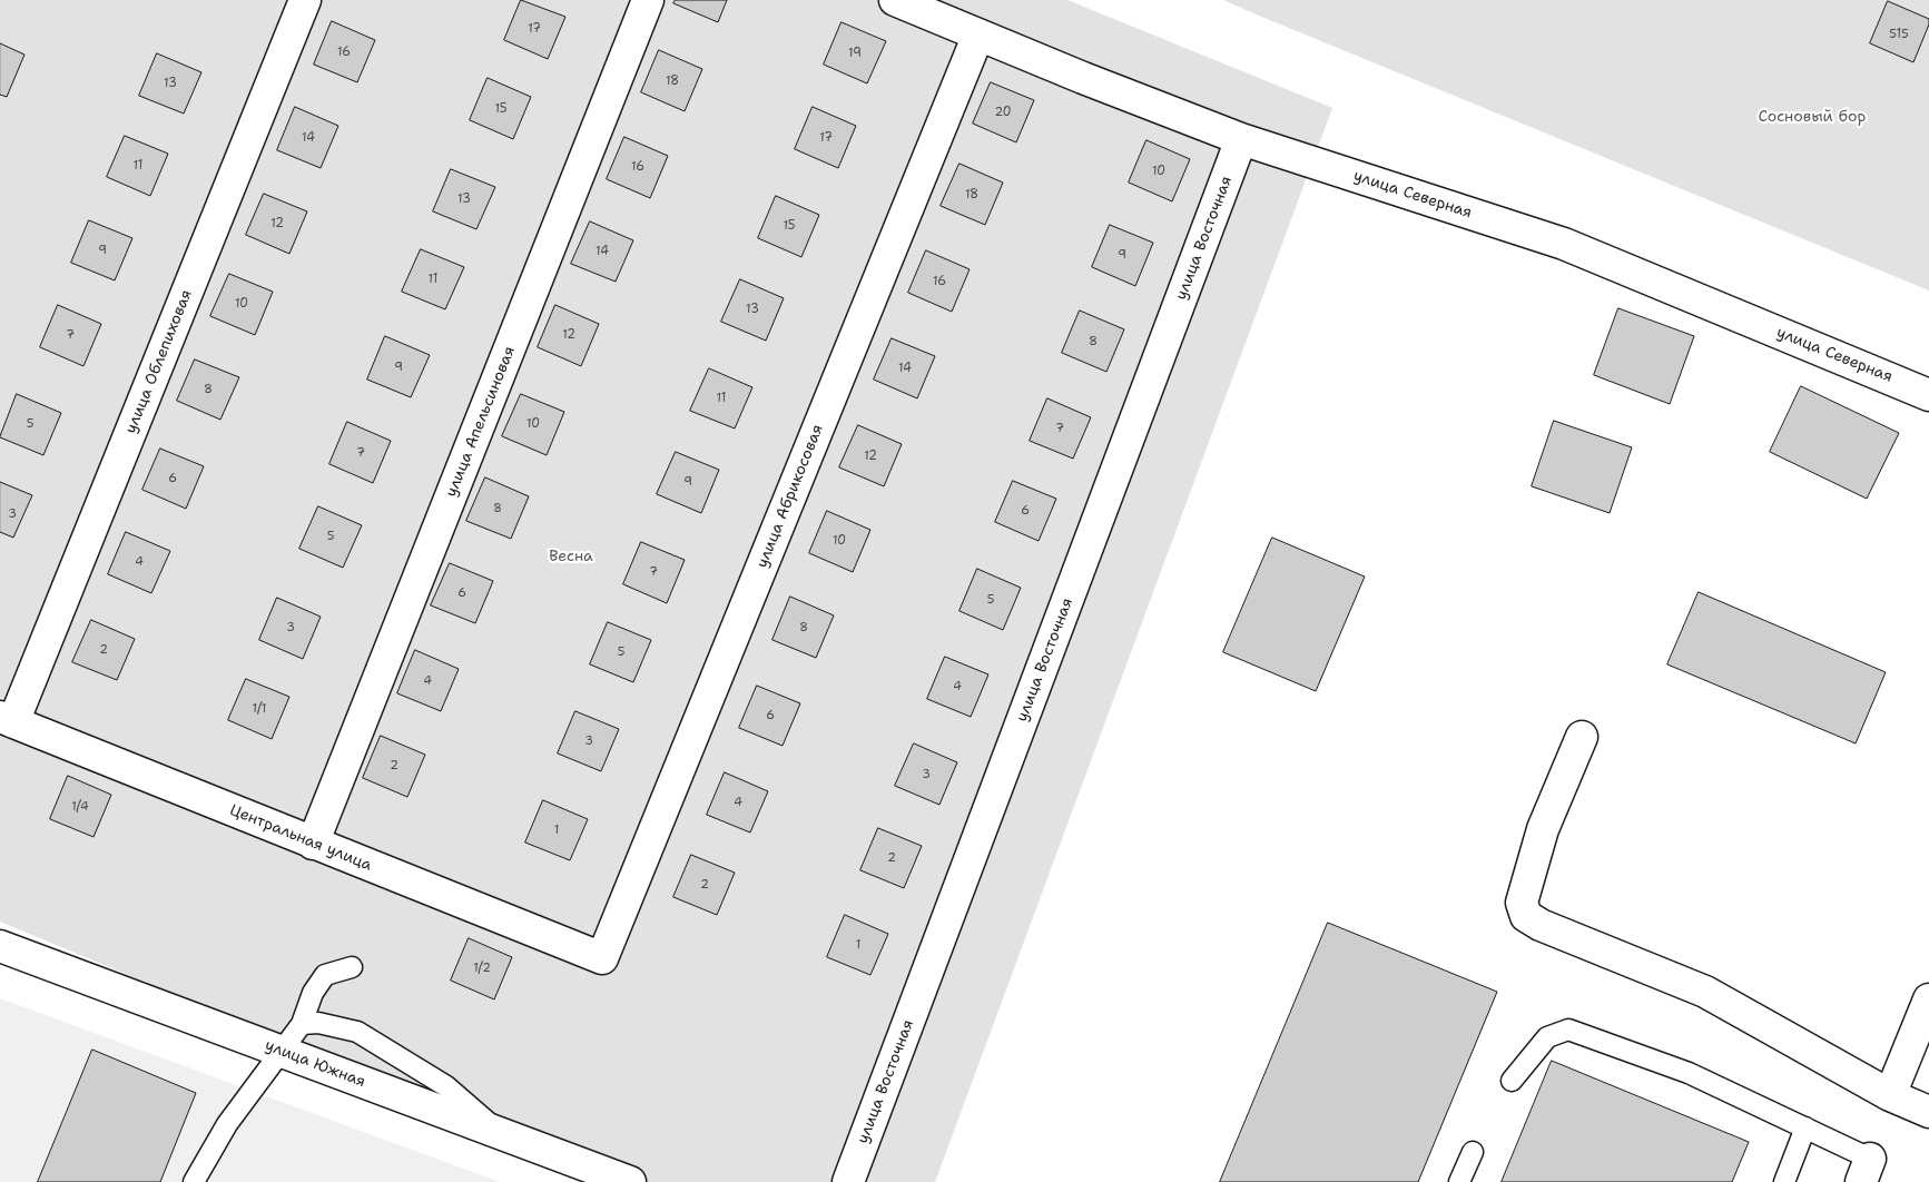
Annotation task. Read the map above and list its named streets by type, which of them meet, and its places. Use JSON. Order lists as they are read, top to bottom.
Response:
{
  "streets": {
    "street": [
      "улица Северная",
      "улица Восточная",
      "улица Облепиховая",
      "улица Апельсиновая",
      "улица Абрикосовая",
      "Центральная улица",
      "улица Южная"
    ]
  },
  "crossings": [
    ["улица Северная", "улица Восточная"],
    ["улица Северная", "улица Абрикосовая"],
    ["улица Облепиховая", "Центральная улица"],
    ["улица Апельсиновая", "Центральная улица"],
    ["улица Абрикосовая", "Центральная улица"]
  ],
  "parks": ["Сосновый бор", "Весна"],
  "house_numbers": [
    "17",
    "515",
    "16",
    "19",
    "18",
    "13",
    "15",
    "20",
    "14",
    "17",
    "11",
    "16",
    "10",
    "18",
    "13",
    "12",
    "15",
    "9",
    "14",
    "9",
    "11",
    "16",
    "10",
    "13",
    "7",
    "12",
    "8",
    "9",
    "14",
    "8",
    "11",
    "5",
    "10",
    "7",
    "7",
    "12",
    "6",
    "9",
    "8",
    "6",
    "3",
    "5",
    "10",
    "4",
    "7",
    "6",
    "5",
    "3",
    "8",
    "2",
    "5",
    "4",
    "4",
    "1/1",
    "6",
    "3",
    "2",
    "3",
    "4",
    "1/4",
    "1",
    "2",
    "2",
    "1",
    "1/2"
  ]
}
